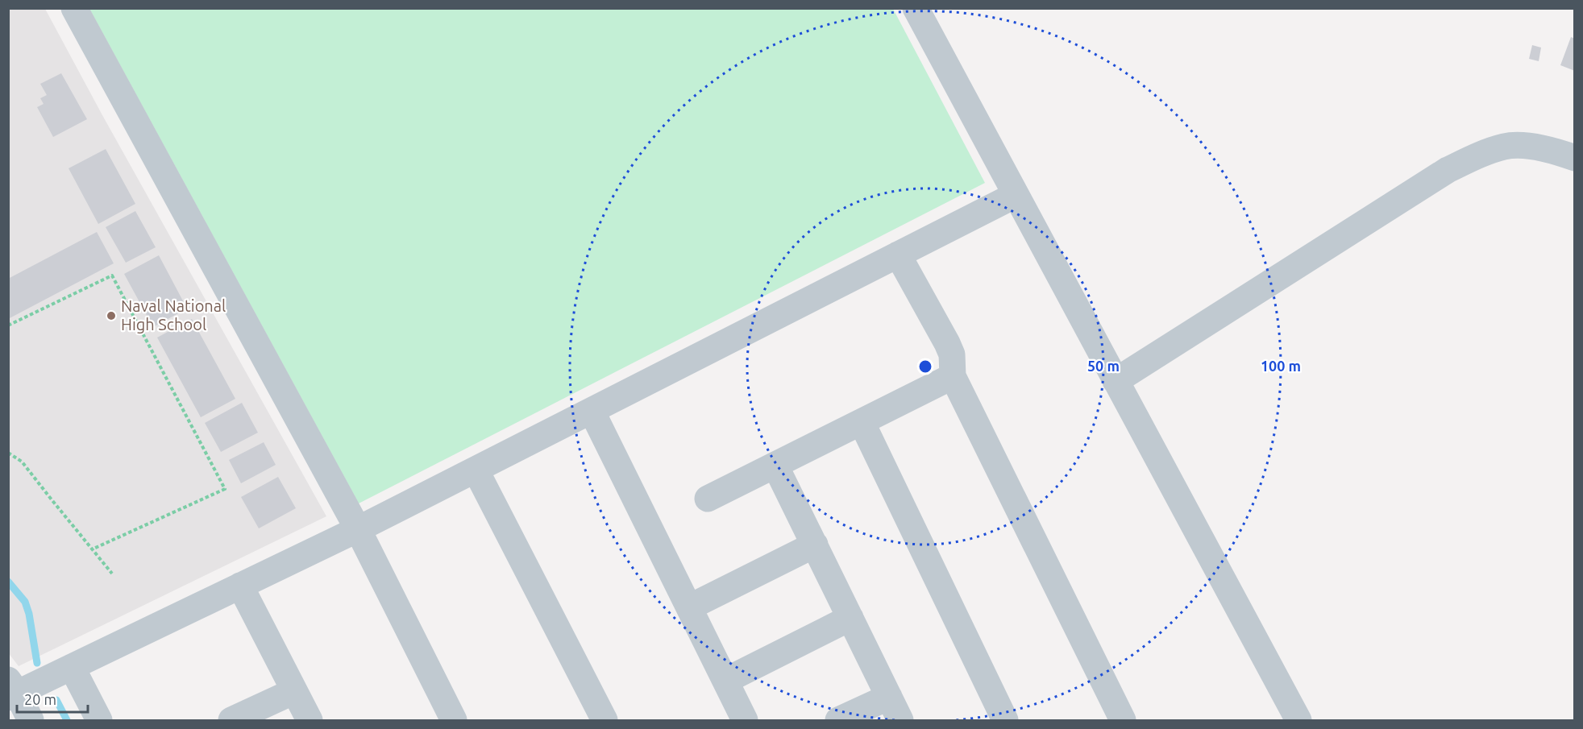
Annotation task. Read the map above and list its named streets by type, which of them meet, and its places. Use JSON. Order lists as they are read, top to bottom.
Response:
{
  "places": ["Naval National High School"],
  "scale_bar": "20 m",
  "rings": ["50 m", "100 m"]
}
